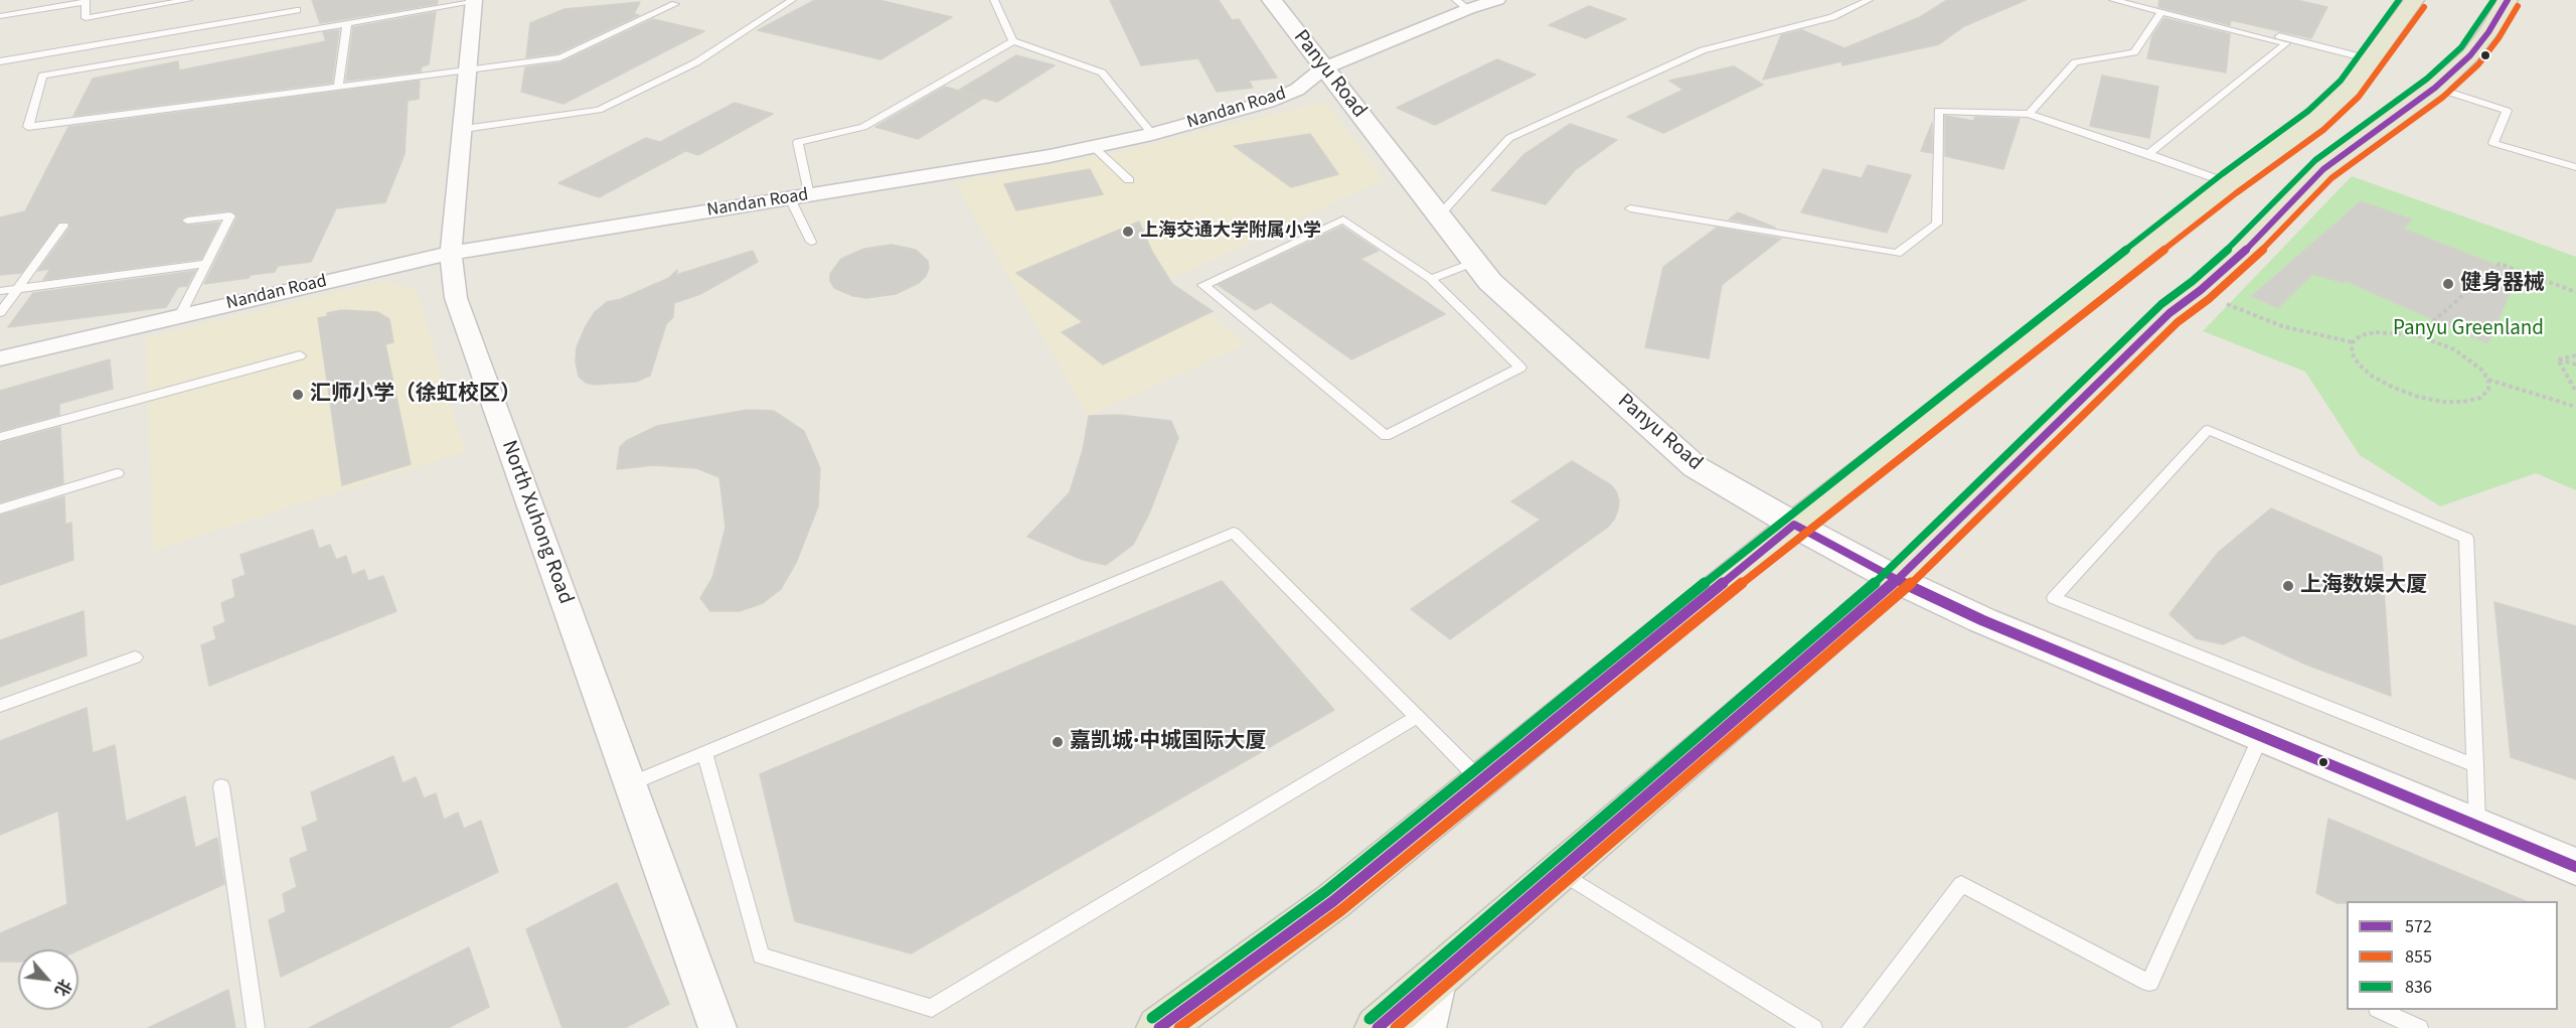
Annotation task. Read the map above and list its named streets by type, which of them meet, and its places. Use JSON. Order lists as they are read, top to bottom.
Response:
{
  "streets": {
    "street": ["Panyu Road", "Nandan Road", "North Xuhong Road"]
  },
  "crossings": [
    ["Panyu Road", "Nandan Road"],
    ["Nandan Road", "North Xuhong Road"]
  ],
  "parks": ["Panyu Greenland"],
  "places": [
    "上海交通大学附属小学",
    "健身器械",
    "汇师小学（徐虹校区）",
    "上海数娱大厦",
    "嘉凯城·中城国际大厦"
  ],
  "lines": ["transit line 572", "transit line 836", "transit line 855"],
  "legend": ["572", "855", "836"],
  "north": "bottom right"
}
